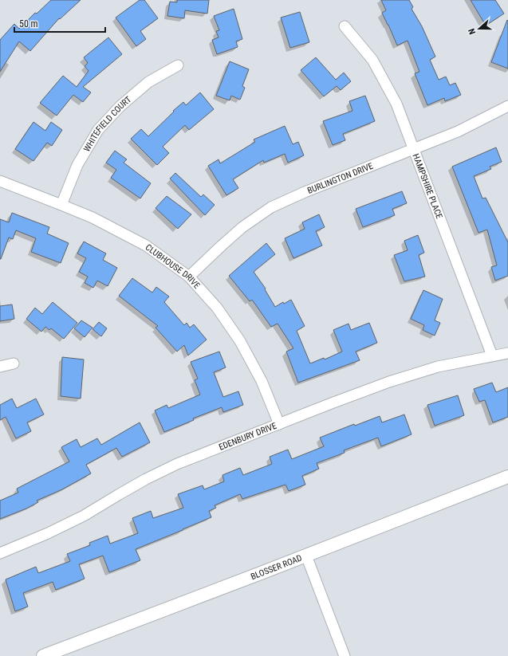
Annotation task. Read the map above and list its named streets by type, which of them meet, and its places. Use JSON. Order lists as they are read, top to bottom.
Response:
{
  "streets": {
    "street": [
      "WHITEFIELD COURT",
      "BURLINGTON DRIVE",
      "HAMPSHIRE PLACE",
      "CLUBHOUSE DRIVE",
      "EDENBURY DRIVE",
      "BLOSSER ROAD"
    ]
  },
  "crossings": [
    ["WHITEFIELD COURT", "CLUBHOUSE DRIVE"],
    ["BURLINGTON DRIVE", "HAMPSHIRE PLACE"],
    ["BURLINGTON DRIVE", "CLUBHOUSE DRIVE"],
    ["HAMPSHIRE PLACE", "EDENBURY DRIVE"],
    ["CLUBHOUSE DRIVE", "EDENBURY DRIVE"]
  ],
  "scale_bar": "50 m",
  "north": "left"
}
